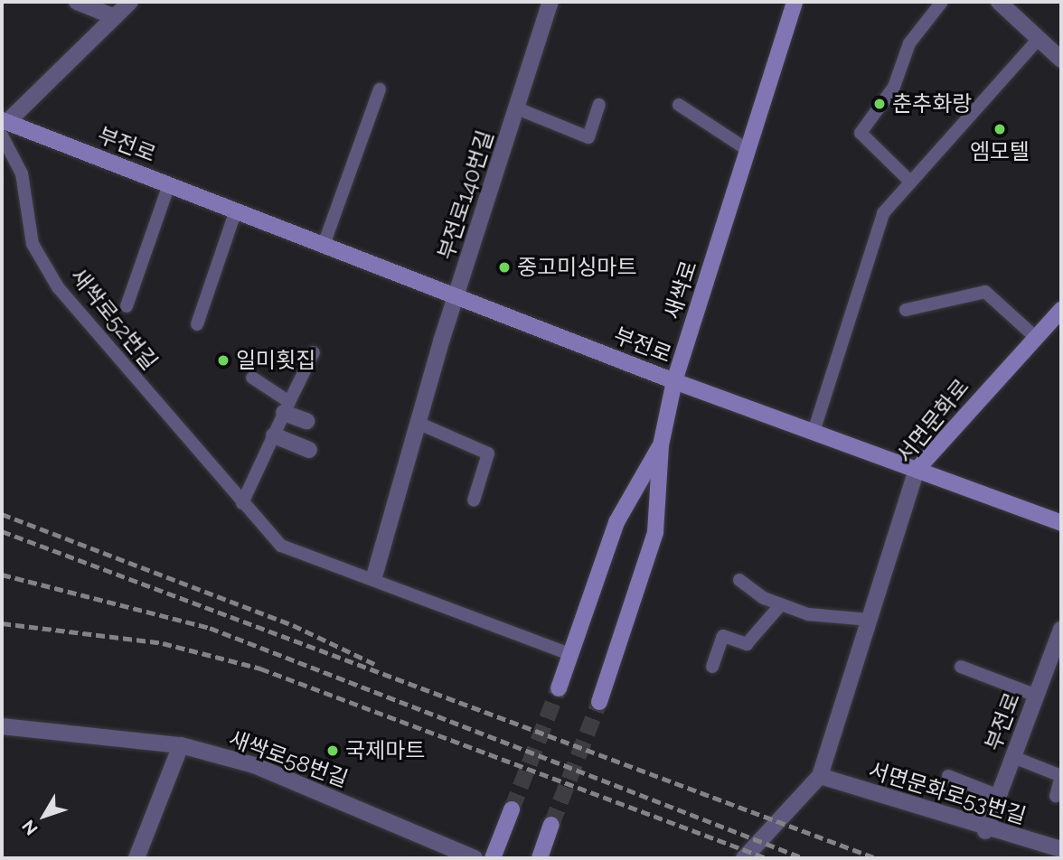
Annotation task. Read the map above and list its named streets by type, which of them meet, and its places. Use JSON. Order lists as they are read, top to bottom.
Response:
{
  "streets": {
    "main road": ["부전로", "새싹로", "서면문화로"],
    "street": ["부전로140번길", "새싹로58번길", "서면문화로53번길"],
    "lane": ["새싹로52번길"]
  },
  "crossings": [
    ["부전로", "부전로140번길"],
    ["부전로", "새싹로"],
    ["부전로", "새싹로52번길"],
    ["부전로", "서면문화로"],
    ["부전로", "서면문화로53번길"],
    ["새싹로", "새싹로52번길"],
    ["서면문화로", "서면문화로53번길"]
  ],
  "places": [
    "춘추화랑",
    "엠모텔",
    "중고미싱마트",
    "일미횟집",
    "국제마트"
  ],
  "north": "bottom left"
}
